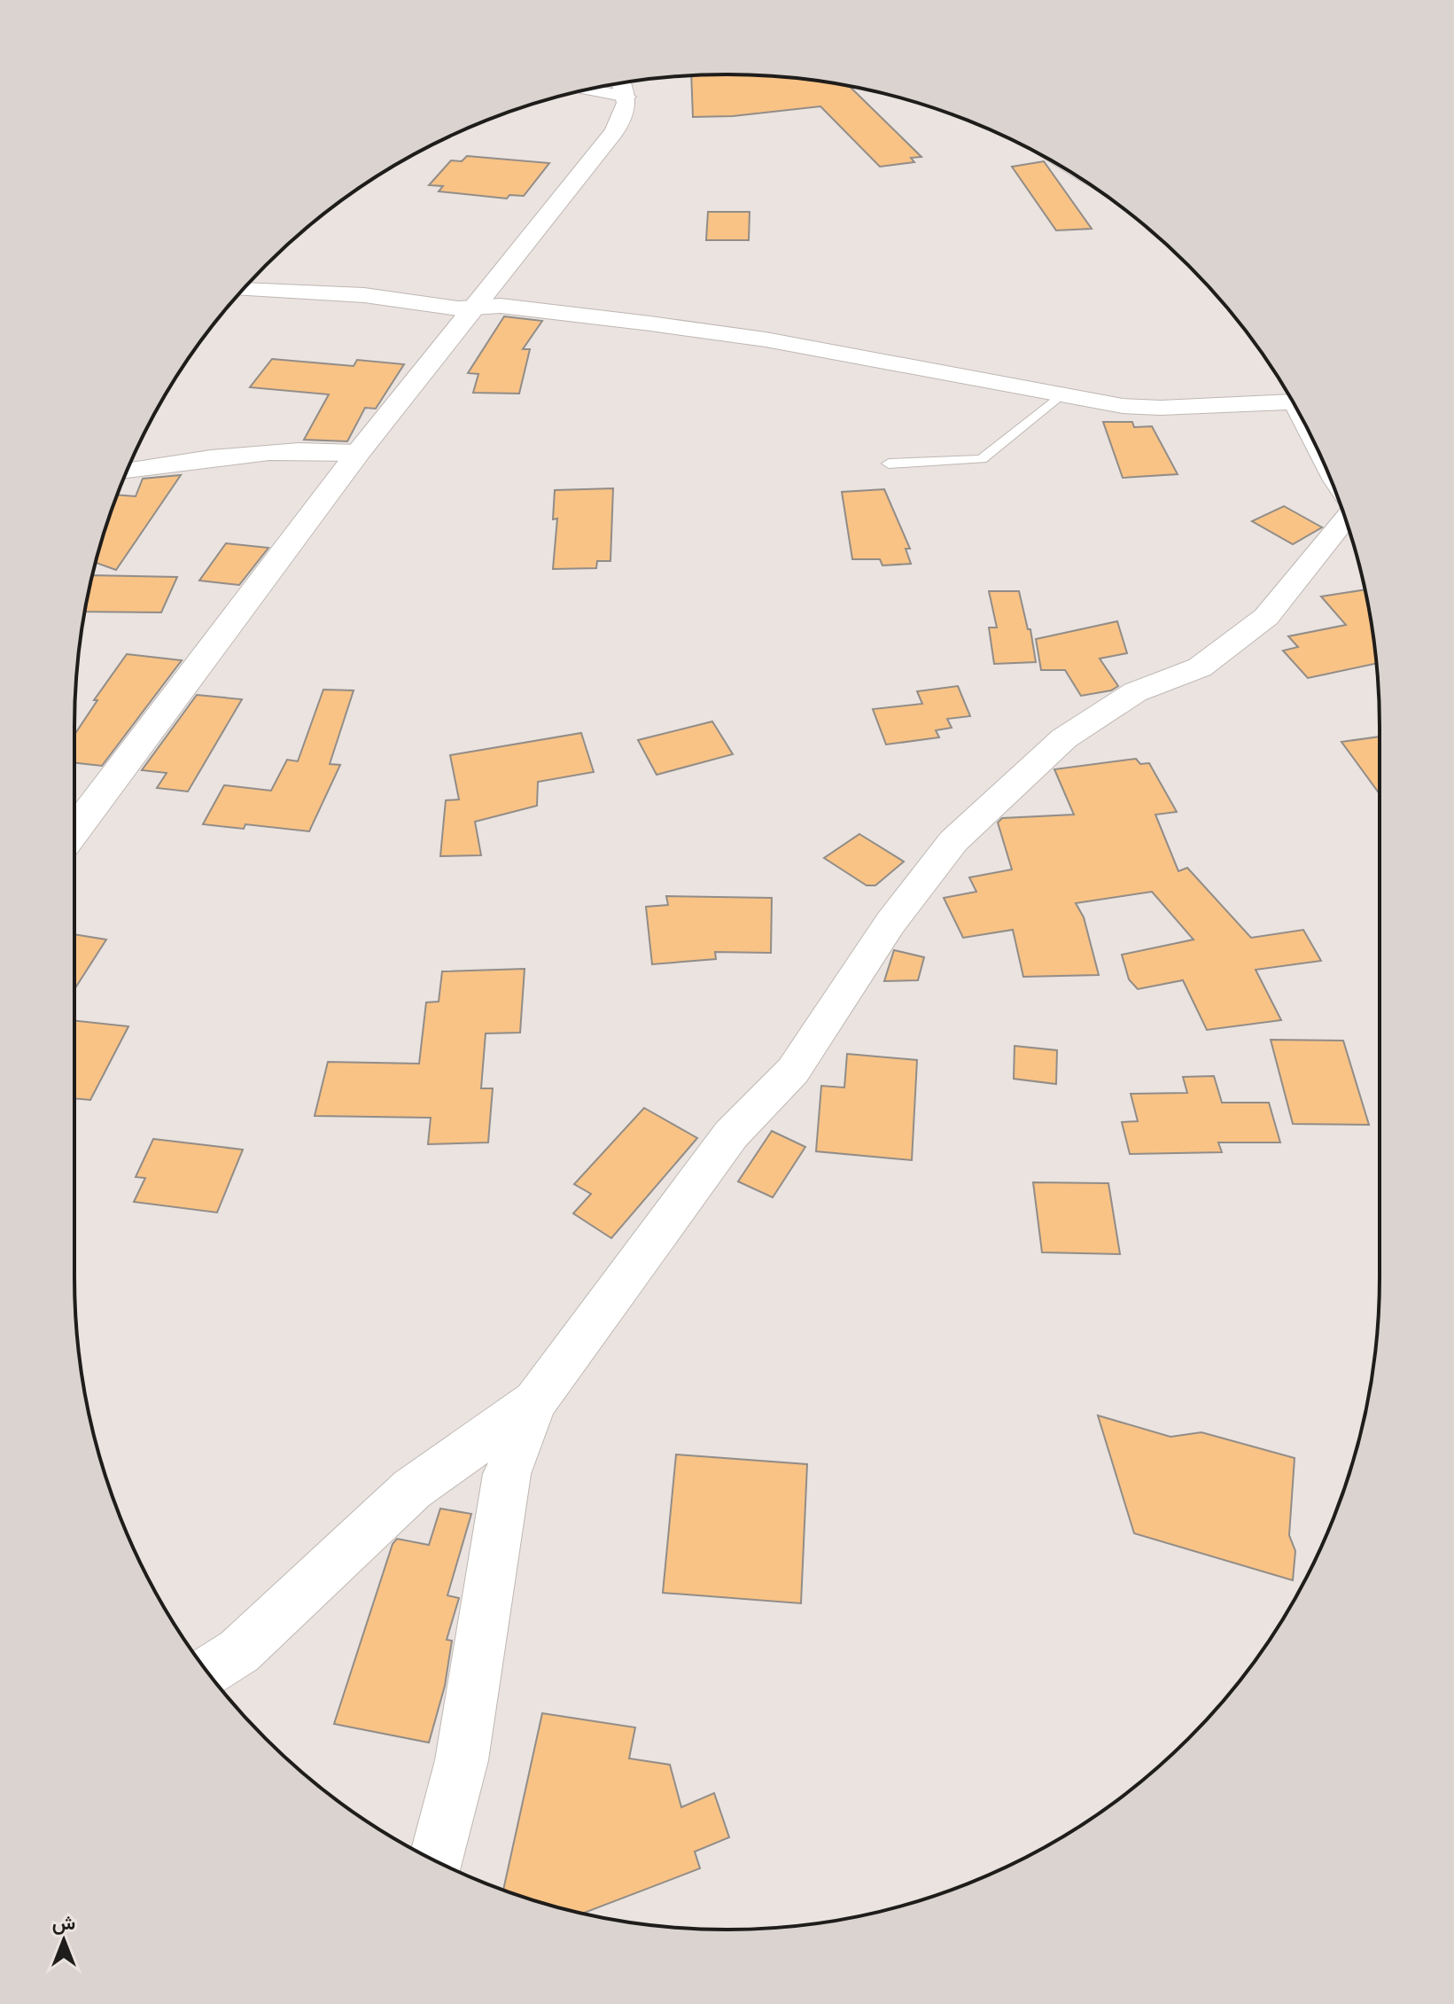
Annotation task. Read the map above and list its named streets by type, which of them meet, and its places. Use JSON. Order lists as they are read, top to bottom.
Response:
{
  "north": "top"
}
